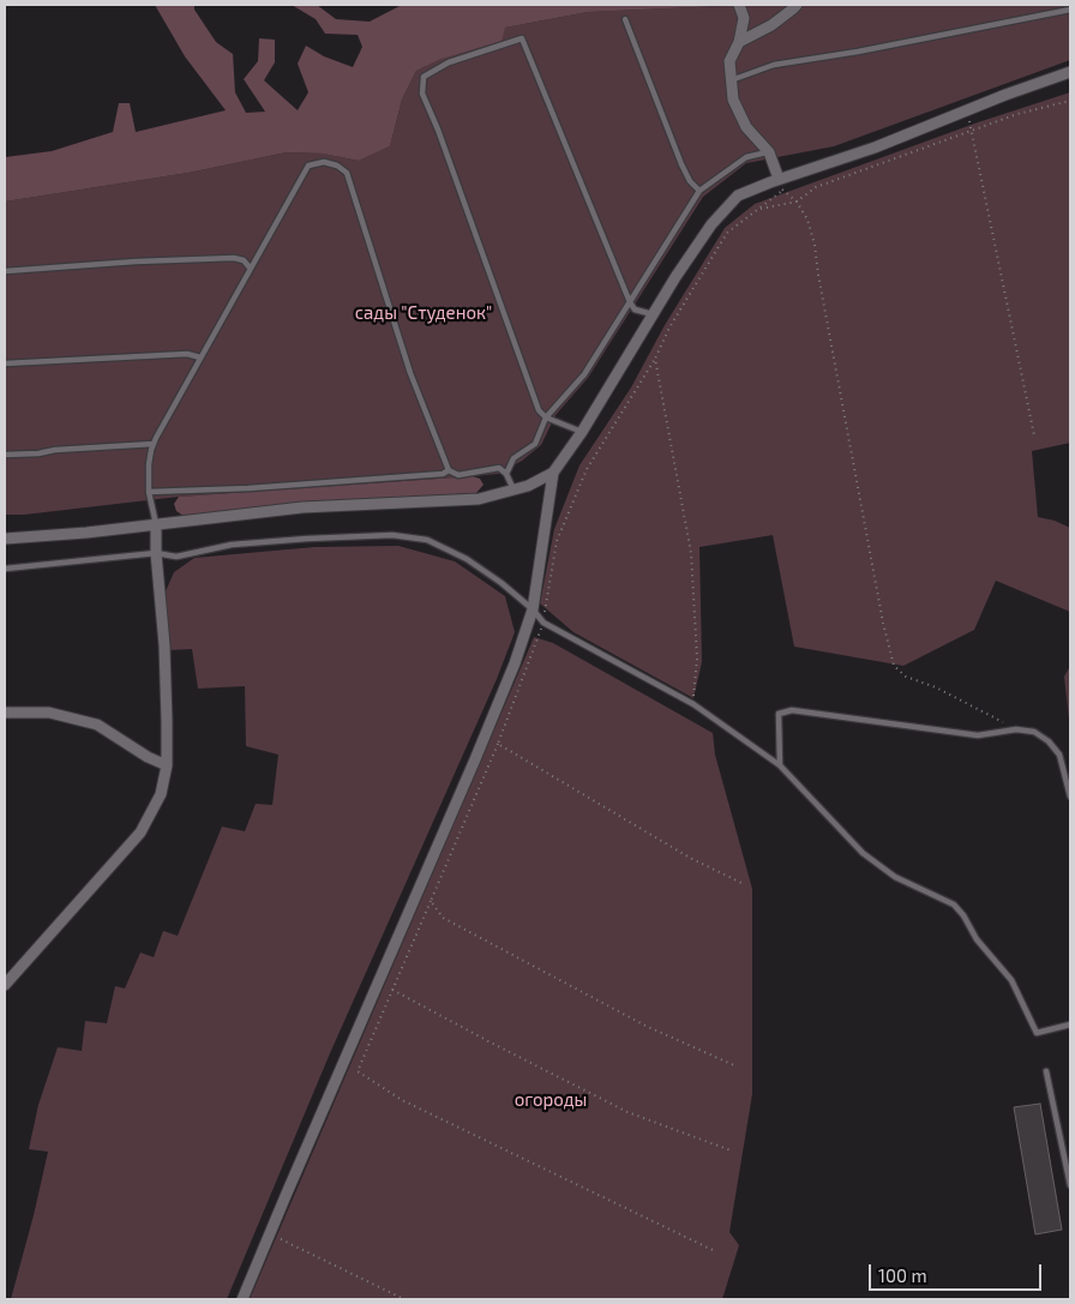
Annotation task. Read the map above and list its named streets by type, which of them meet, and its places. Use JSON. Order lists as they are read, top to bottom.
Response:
{
  "parks": ["сады \"Студенок\"", "огороды"],
  "scale_bar": "100 m"
}
